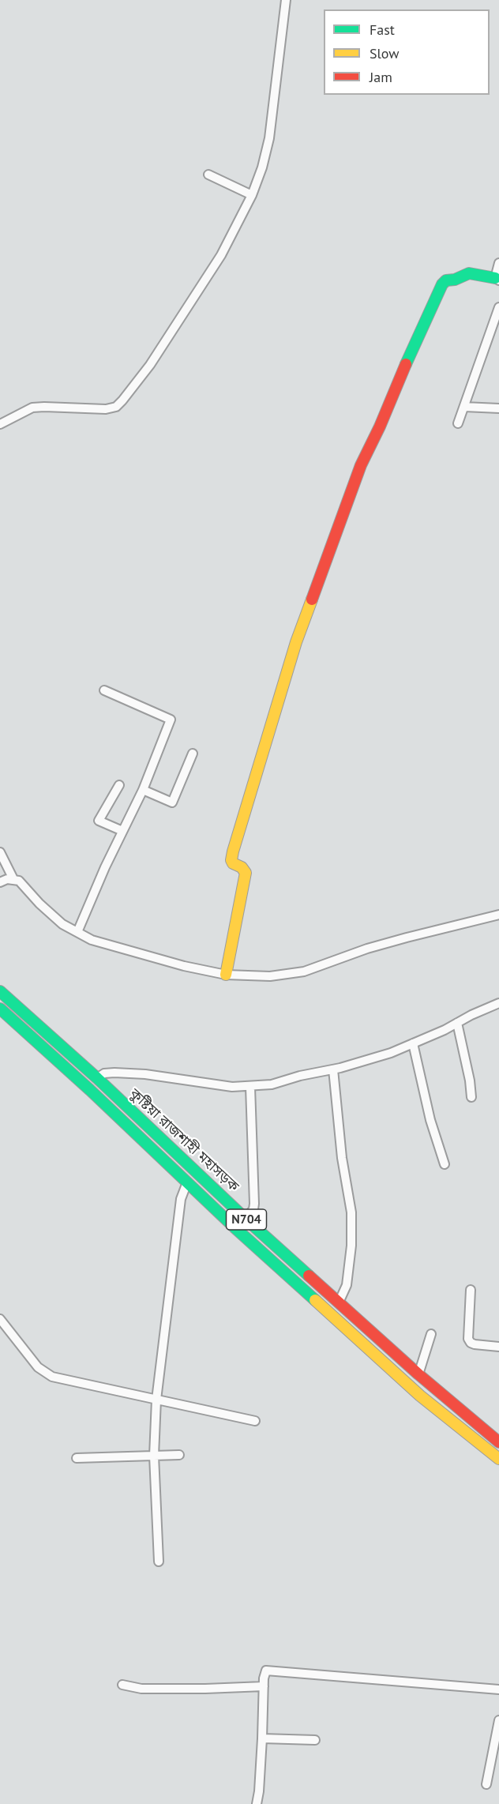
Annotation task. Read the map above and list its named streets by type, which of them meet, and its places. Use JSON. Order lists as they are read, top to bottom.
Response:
{
  "streets": {
    "main road": ["কুষ্টিয়া রাজশাহী মহাসড়ক", "N704"]
  },
  "legend": ["Fast", "Slow", "Jam"]
}
